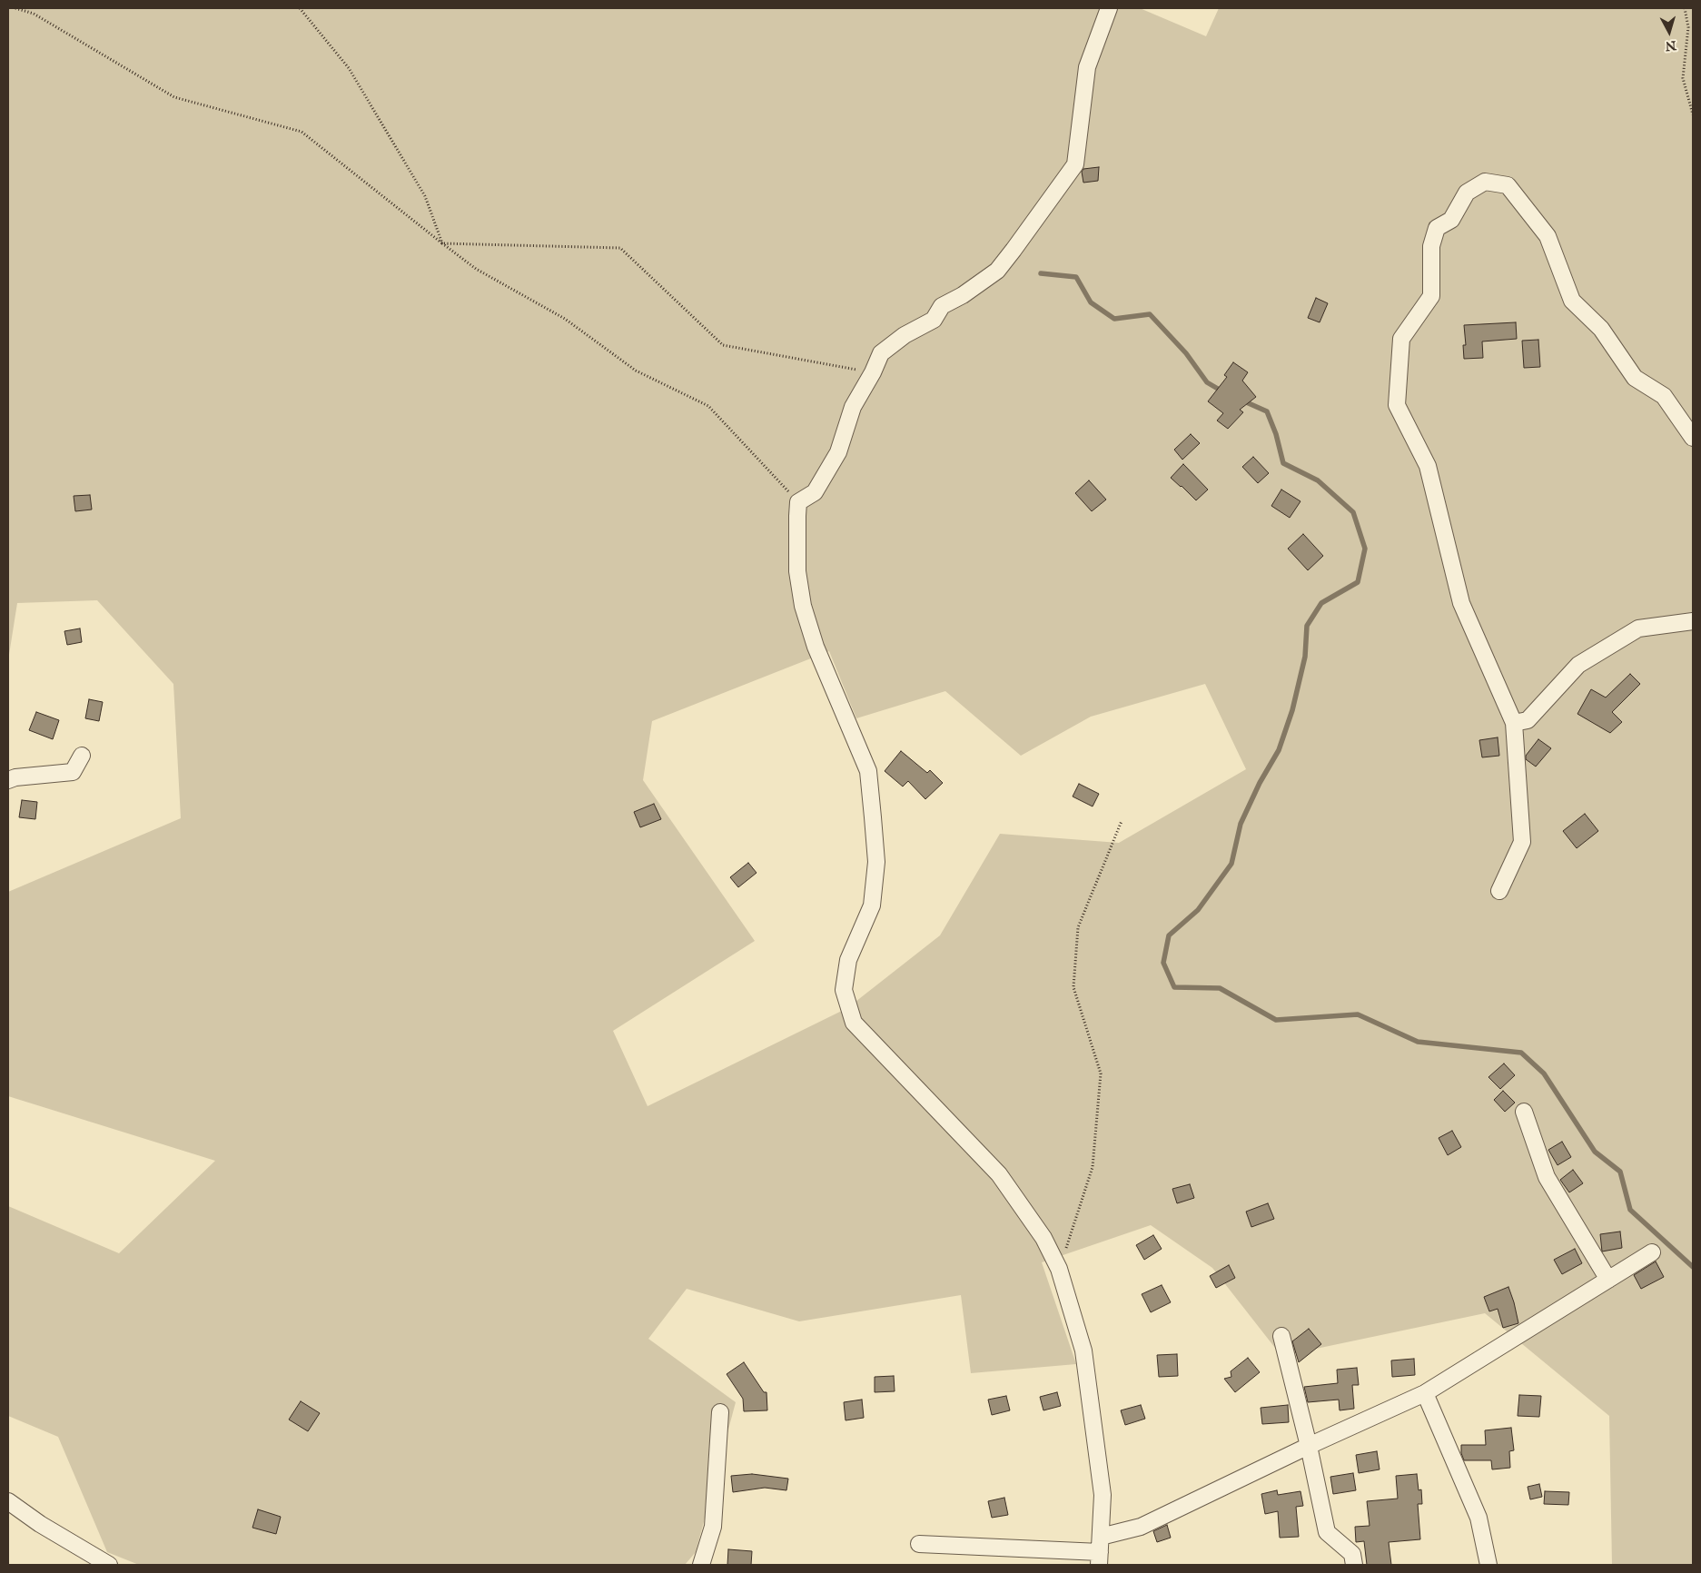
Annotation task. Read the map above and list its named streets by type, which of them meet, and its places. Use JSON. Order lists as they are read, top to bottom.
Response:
{
  "north": "bottom"
}
